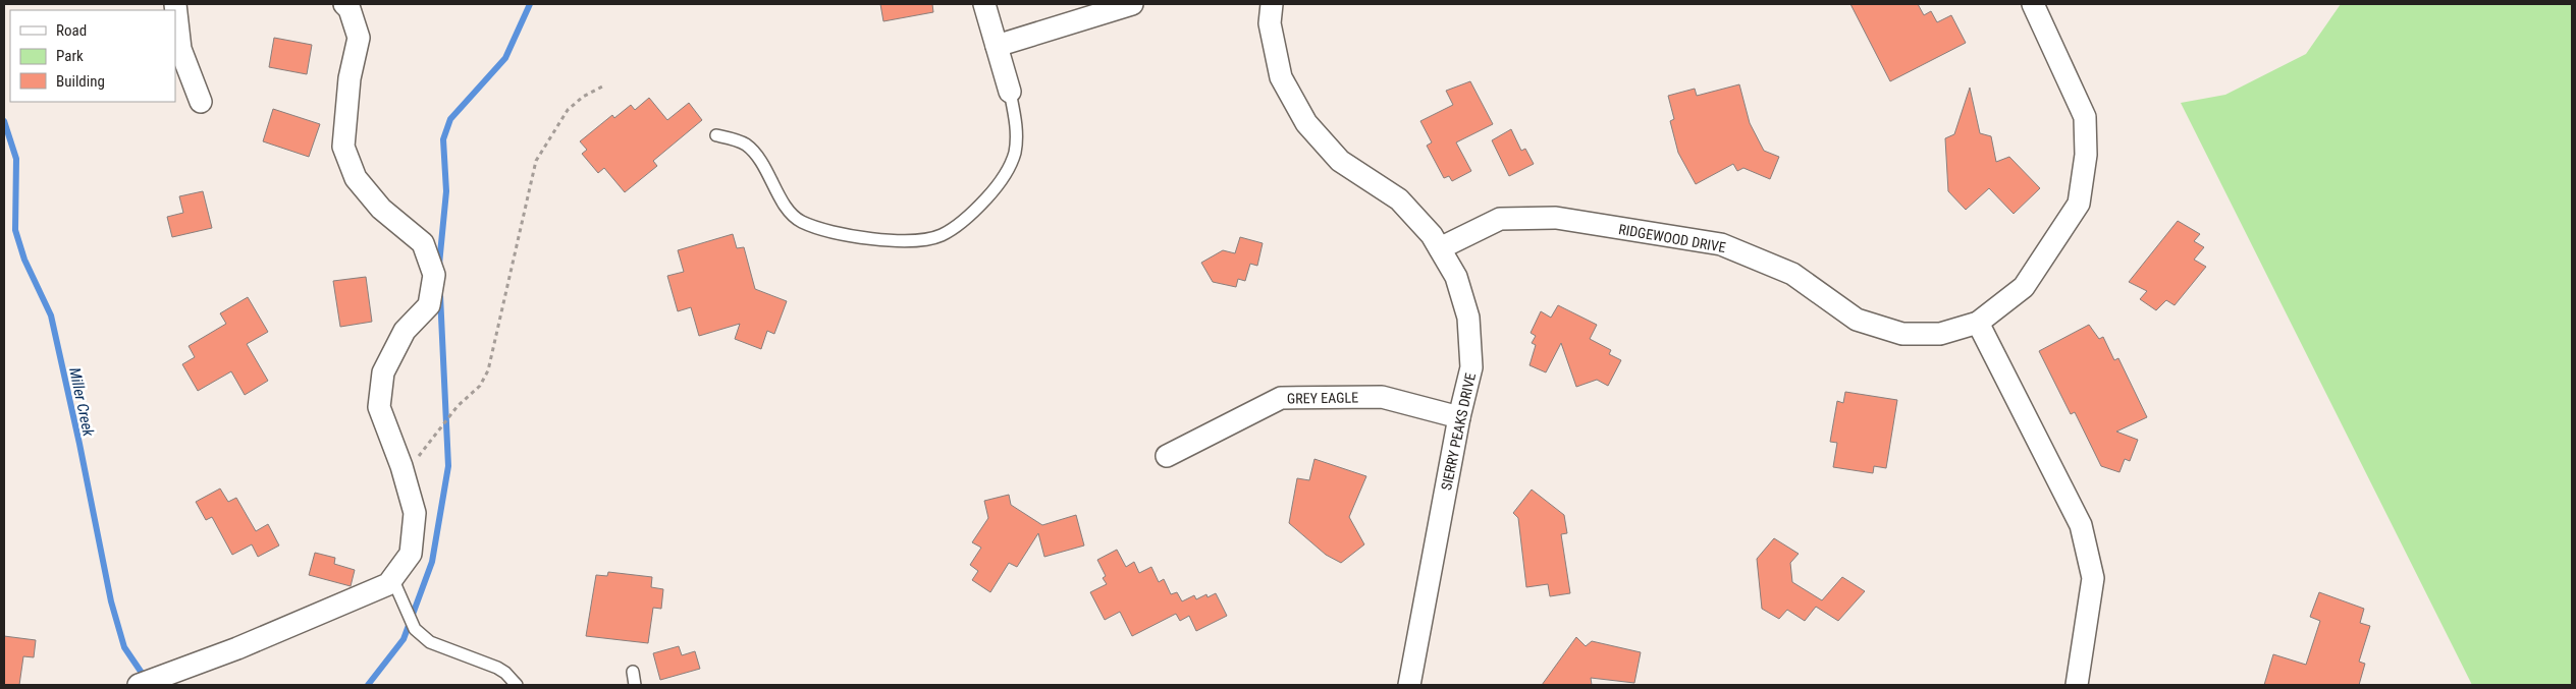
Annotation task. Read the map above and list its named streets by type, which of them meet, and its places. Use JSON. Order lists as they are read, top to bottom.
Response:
{
  "streets": {
    "street": ["RIDGEWOOD DRIVE", "GREY EAGLE", "SIERRY PEAKS DRIVE"]
  },
  "crossings": [
    ["RIDGEWOOD DRIVE", "SIERRY PEAKS DRIVE"],
    ["GREY EAGLE", "SIERRY PEAKS DRIVE"]
  ],
  "water": ["Miller Creek"],
  "legend": ["Road", "Park", "Building"]
}
